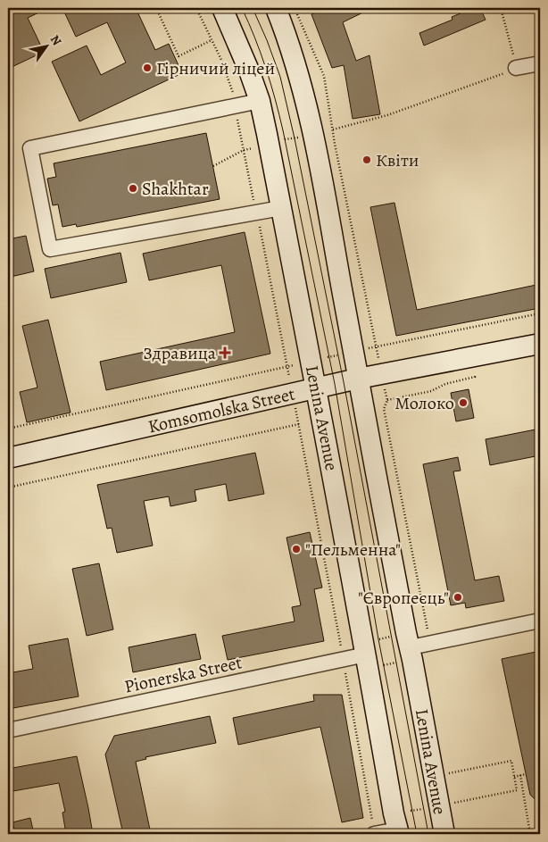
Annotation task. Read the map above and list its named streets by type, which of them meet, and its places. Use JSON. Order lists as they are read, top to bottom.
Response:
{
  "streets": {
    "main road": ["Komsomolska Street", "Lenina Avenue"],
    "street": ["Pionerska Street"]
  },
  "crossings": [
    ["Komsomolska Street", "Lenina Avenue"],
    ["Lenina Avenue", "Pionerska Street"]
  ],
  "places": {
    "other": [
      "Гірничий ліцей",
      "Квіти",
      "Shakhtar",
      "Молоко",
      "\"Пельменна\"",
      "\"Європеєць\""
    ],
    "health": ["Здравица"]
  },
  "north": "top right"
}
